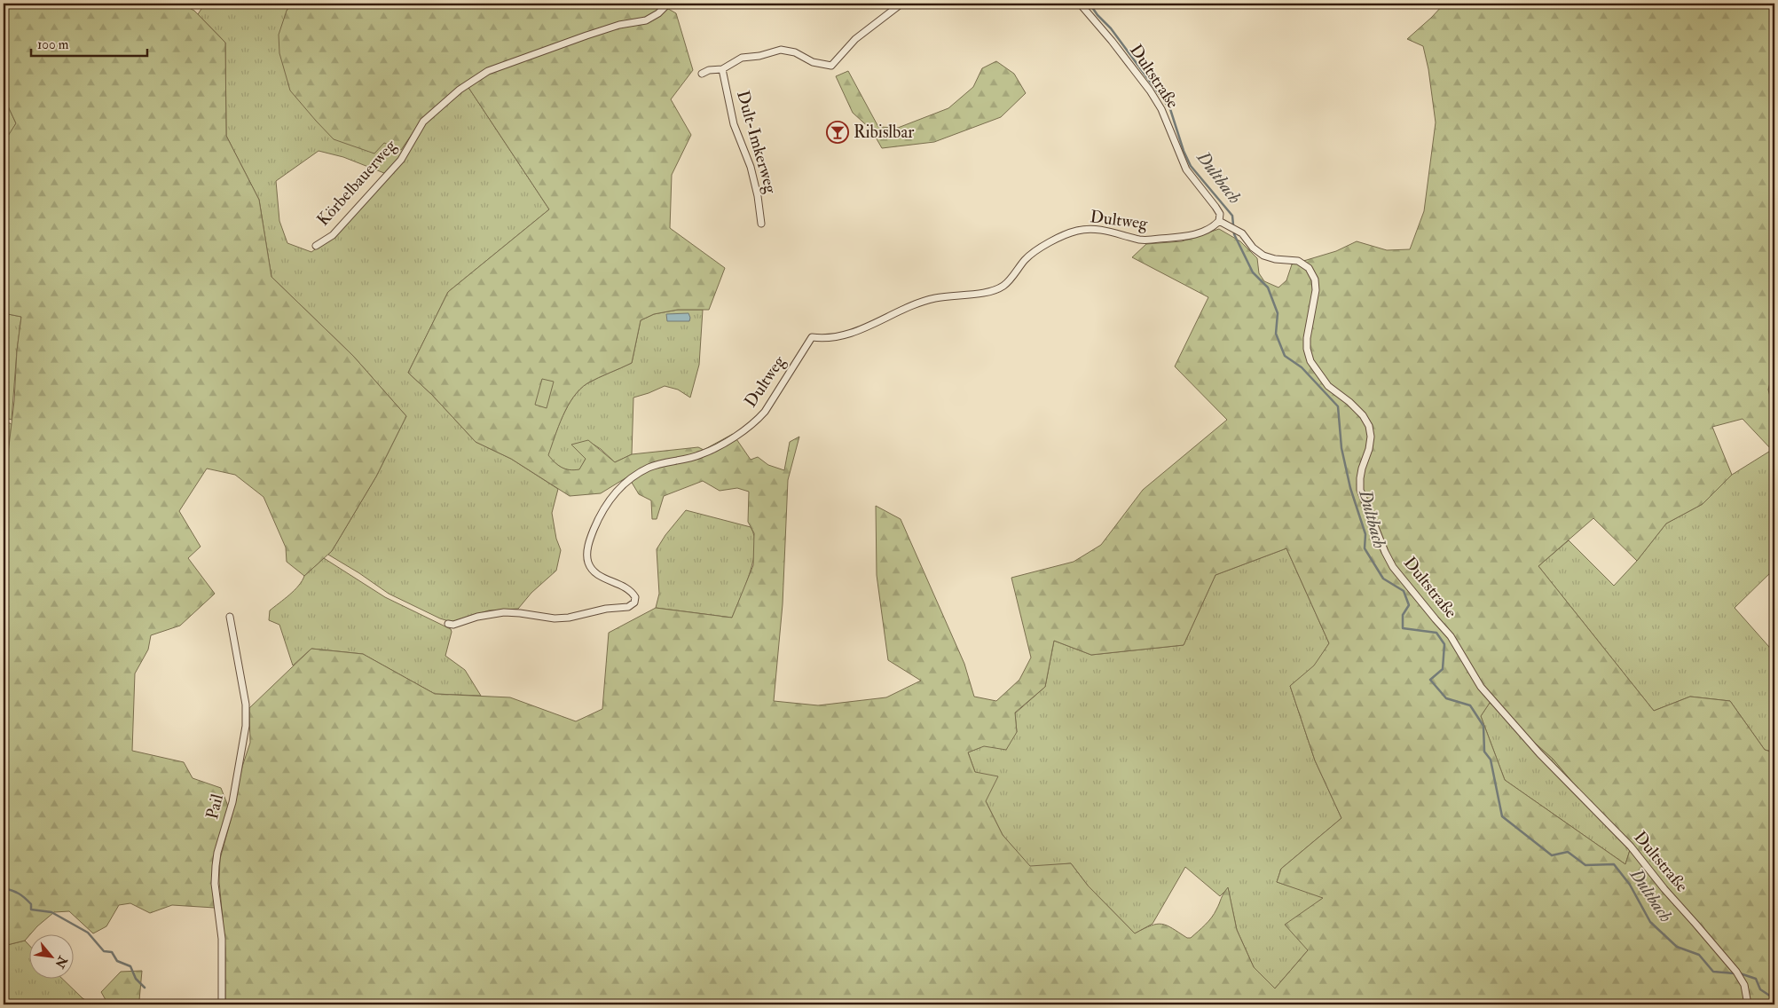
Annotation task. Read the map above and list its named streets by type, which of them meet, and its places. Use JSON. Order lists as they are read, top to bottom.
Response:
{
  "streets": {
    "street": [
      "Dultstraße",
      "Dult-Imkerweg",
      "Körbelbauerweg",
      "Dultweg",
      "Pail"
    ]
  },
  "crossings": [
    ["Dultstraße", "Dultweg"]
  ],
  "water": ["Dultbach"],
  "places": {
    "bar": ["Ribislbar"]
  },
  "scale_bar": "100 m",
  "north": "bottom right"
}
